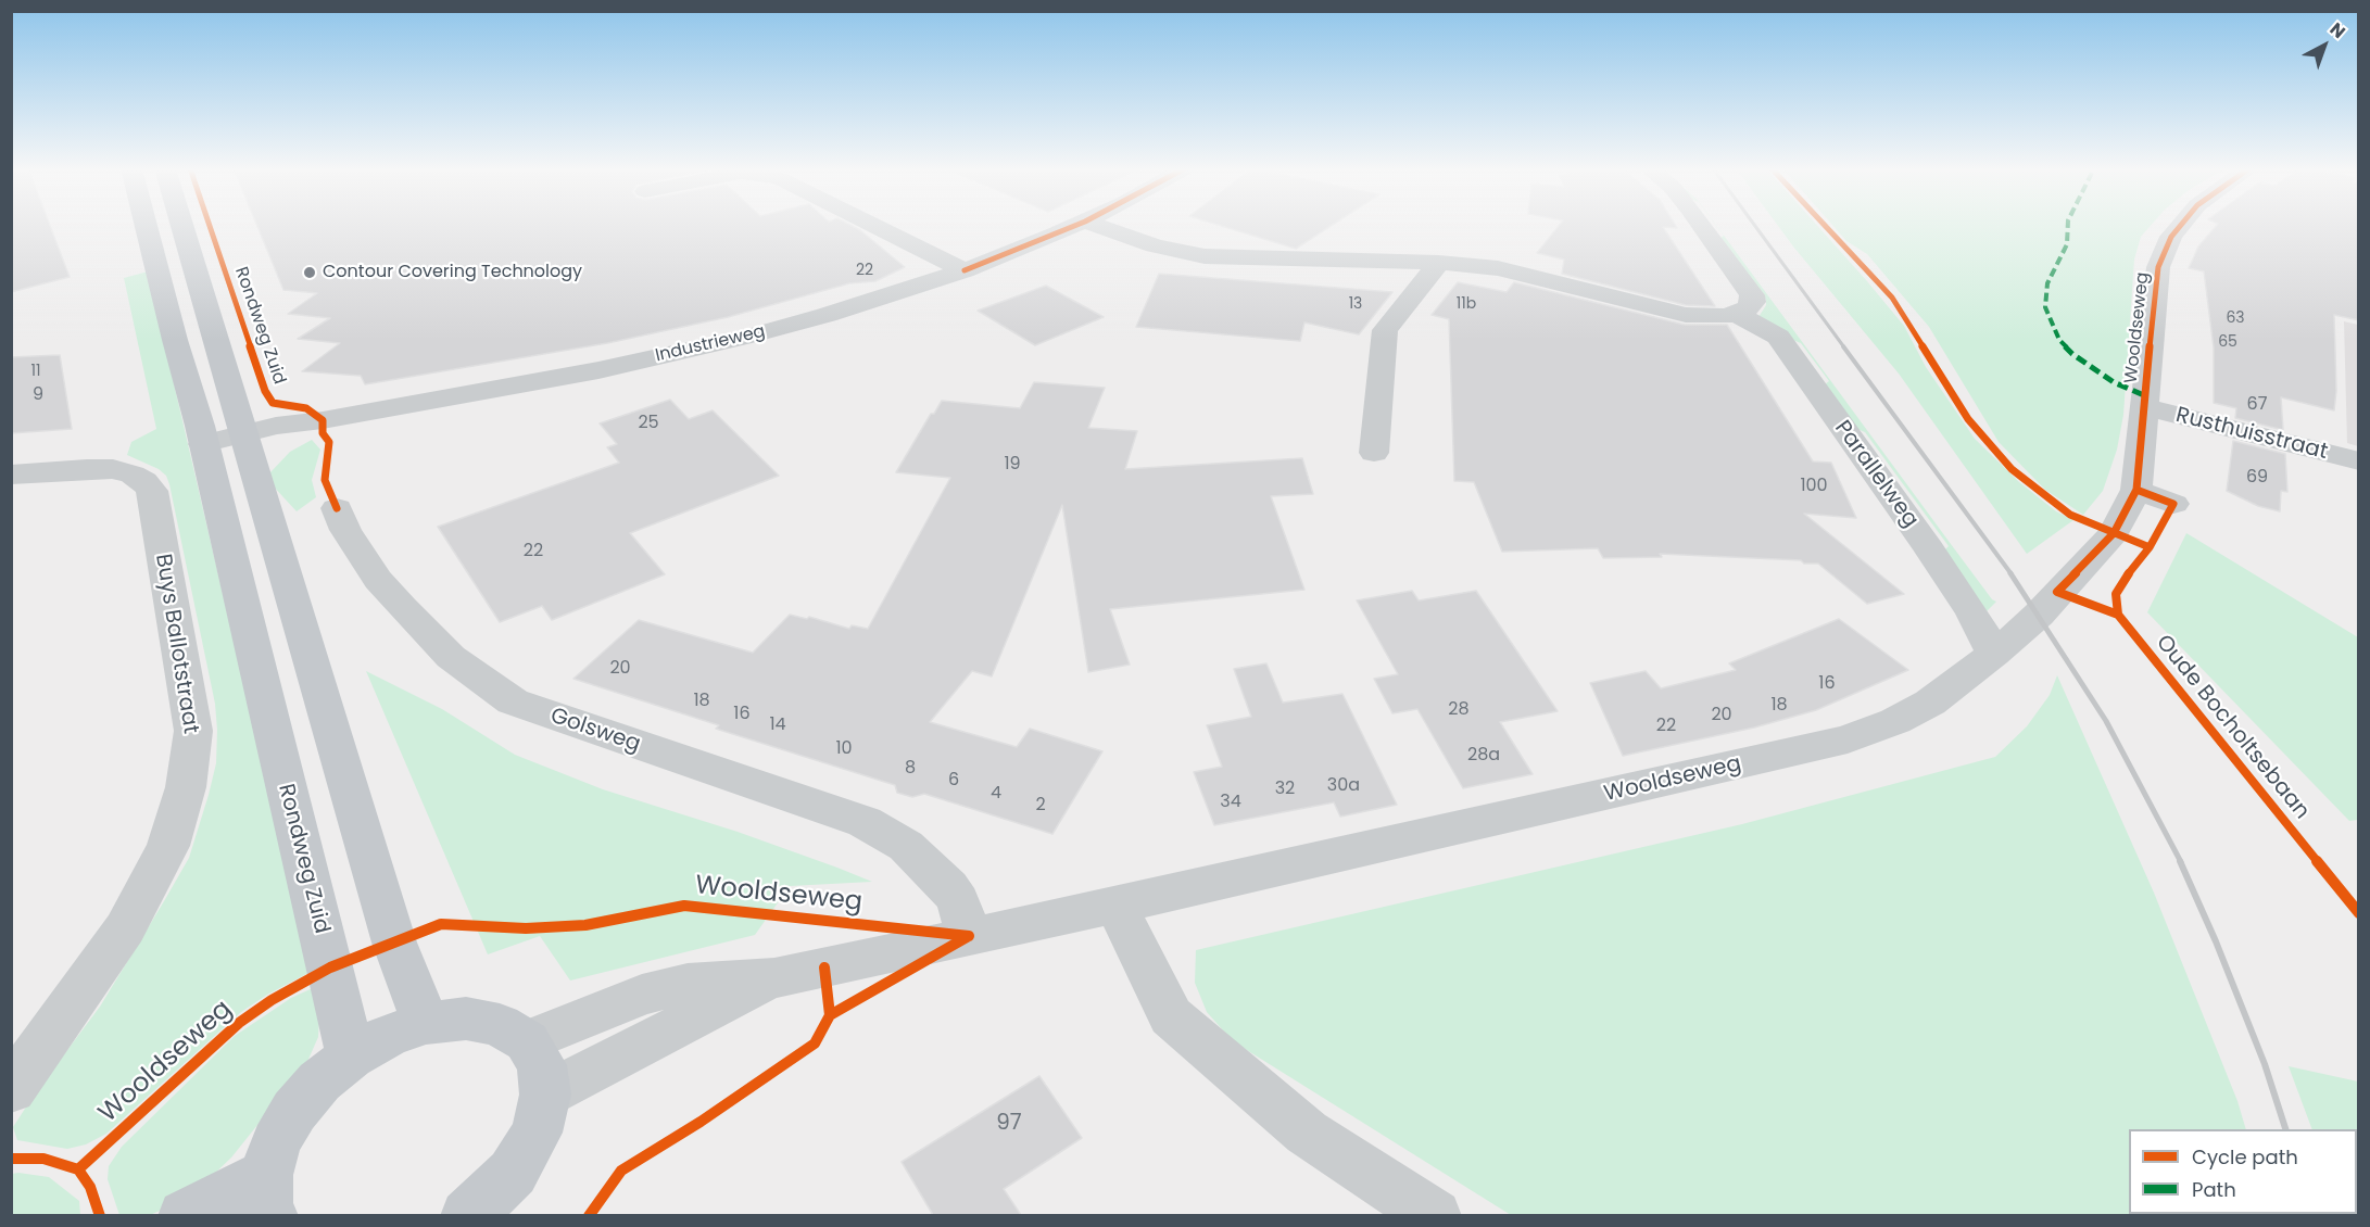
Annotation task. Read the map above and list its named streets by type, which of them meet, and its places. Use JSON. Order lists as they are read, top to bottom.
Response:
{
  "streets": {
    "main road": ["Rondweg Zuid"],
    "street": [
      "Wooldseweg",
      "Industrieweg",
      "Rusthuisstraat",
      "Parallelweg",
      "Buys Ballotstraat",
      "Golsweg"
    ],
    "cycle path": ["Oude Bocholtsebaan"]
  },
  "crossings": [
    ["Rondweg Zuid", "Industrieweg"],
    ["Wooldseweg", "Rusthuisstraat"],
    ["Wooldseweg", "Parallelweg"],
    ["Wooldseweg", "Golsweg"]
  ],
  "places": ["Contour Covering Technology"],
  "house_numbers": [
    "22",
    "13",
    "11b",
    "63",
    "65",
    "11",
    "9",
    "67",
    "25",
    "19",
    "69",
    "100",
    "22",
    "20",
    "16",
    "18",
    "18",
    "28",
    "16",
    "20",
    "14",
    "22",
    "10",
    "28a",
    "8",
    "6",
    "30a",
    "32",
    "4",
    "34",
    "2",
    "97"
  ],
  "legend": ["Cycle path", "Path"],
  "north": "top right"
}
